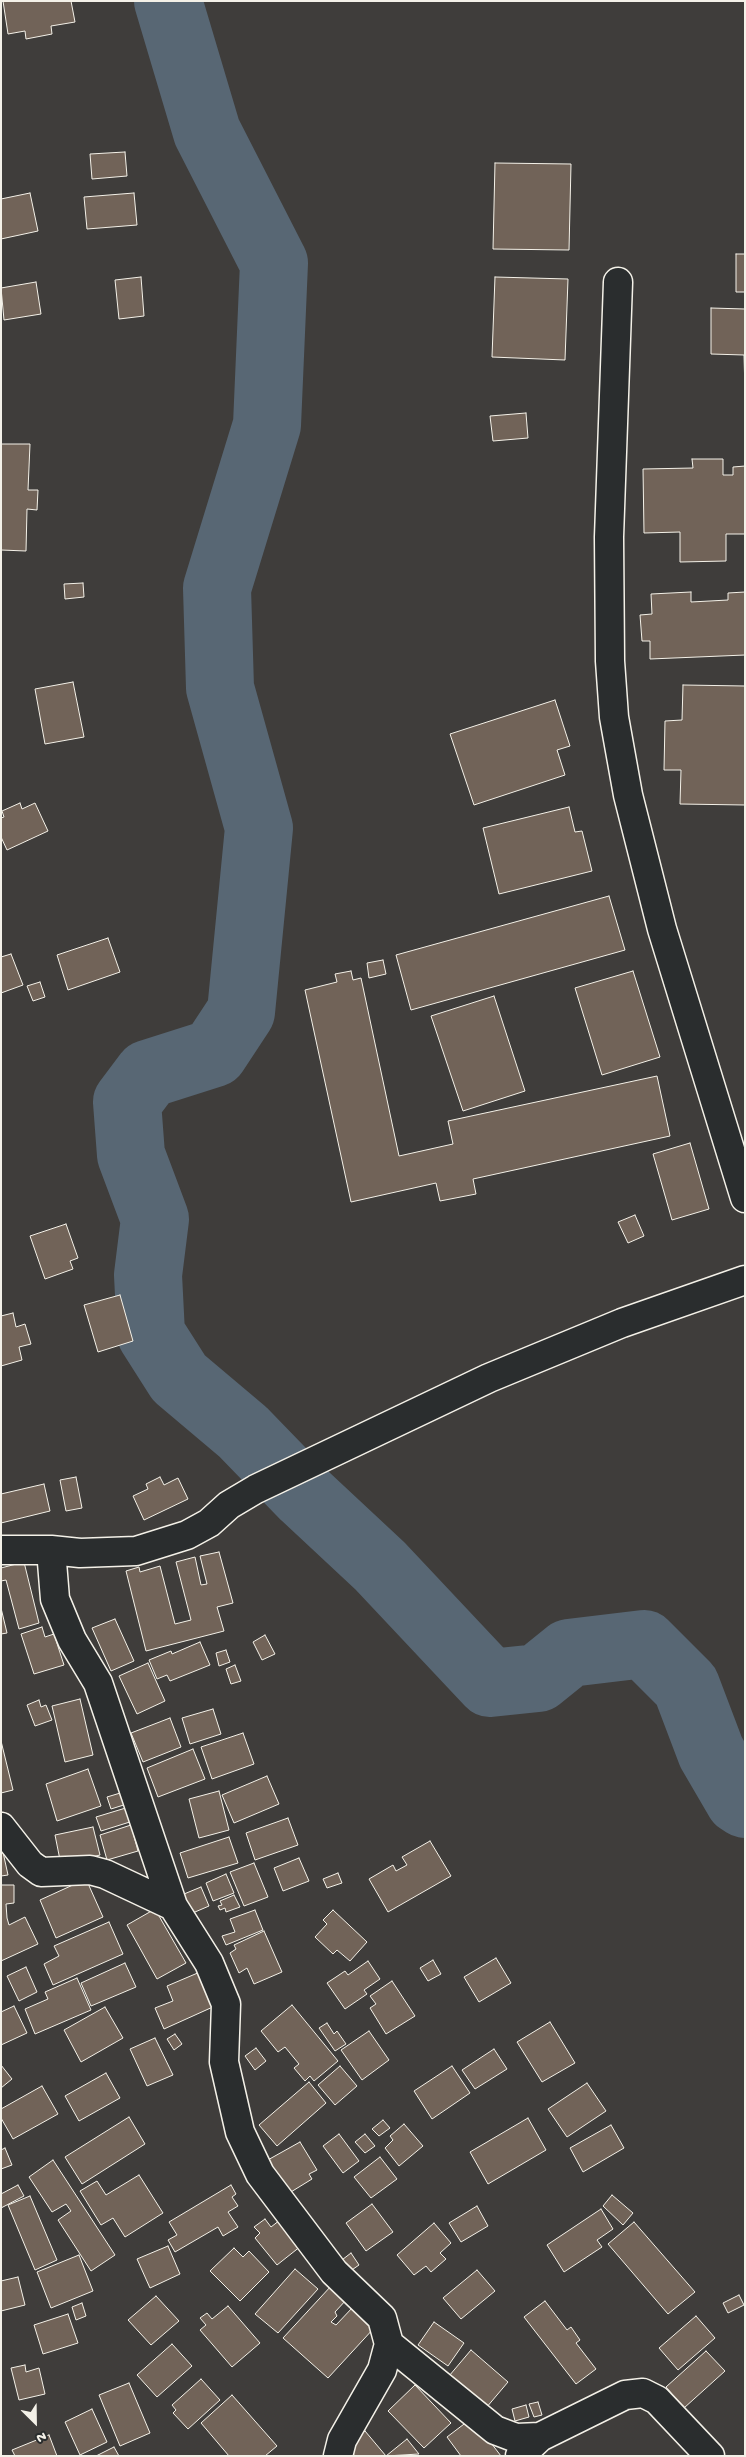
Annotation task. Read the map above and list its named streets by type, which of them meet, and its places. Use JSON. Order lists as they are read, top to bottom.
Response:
{
  "north": "bottom right"
}
